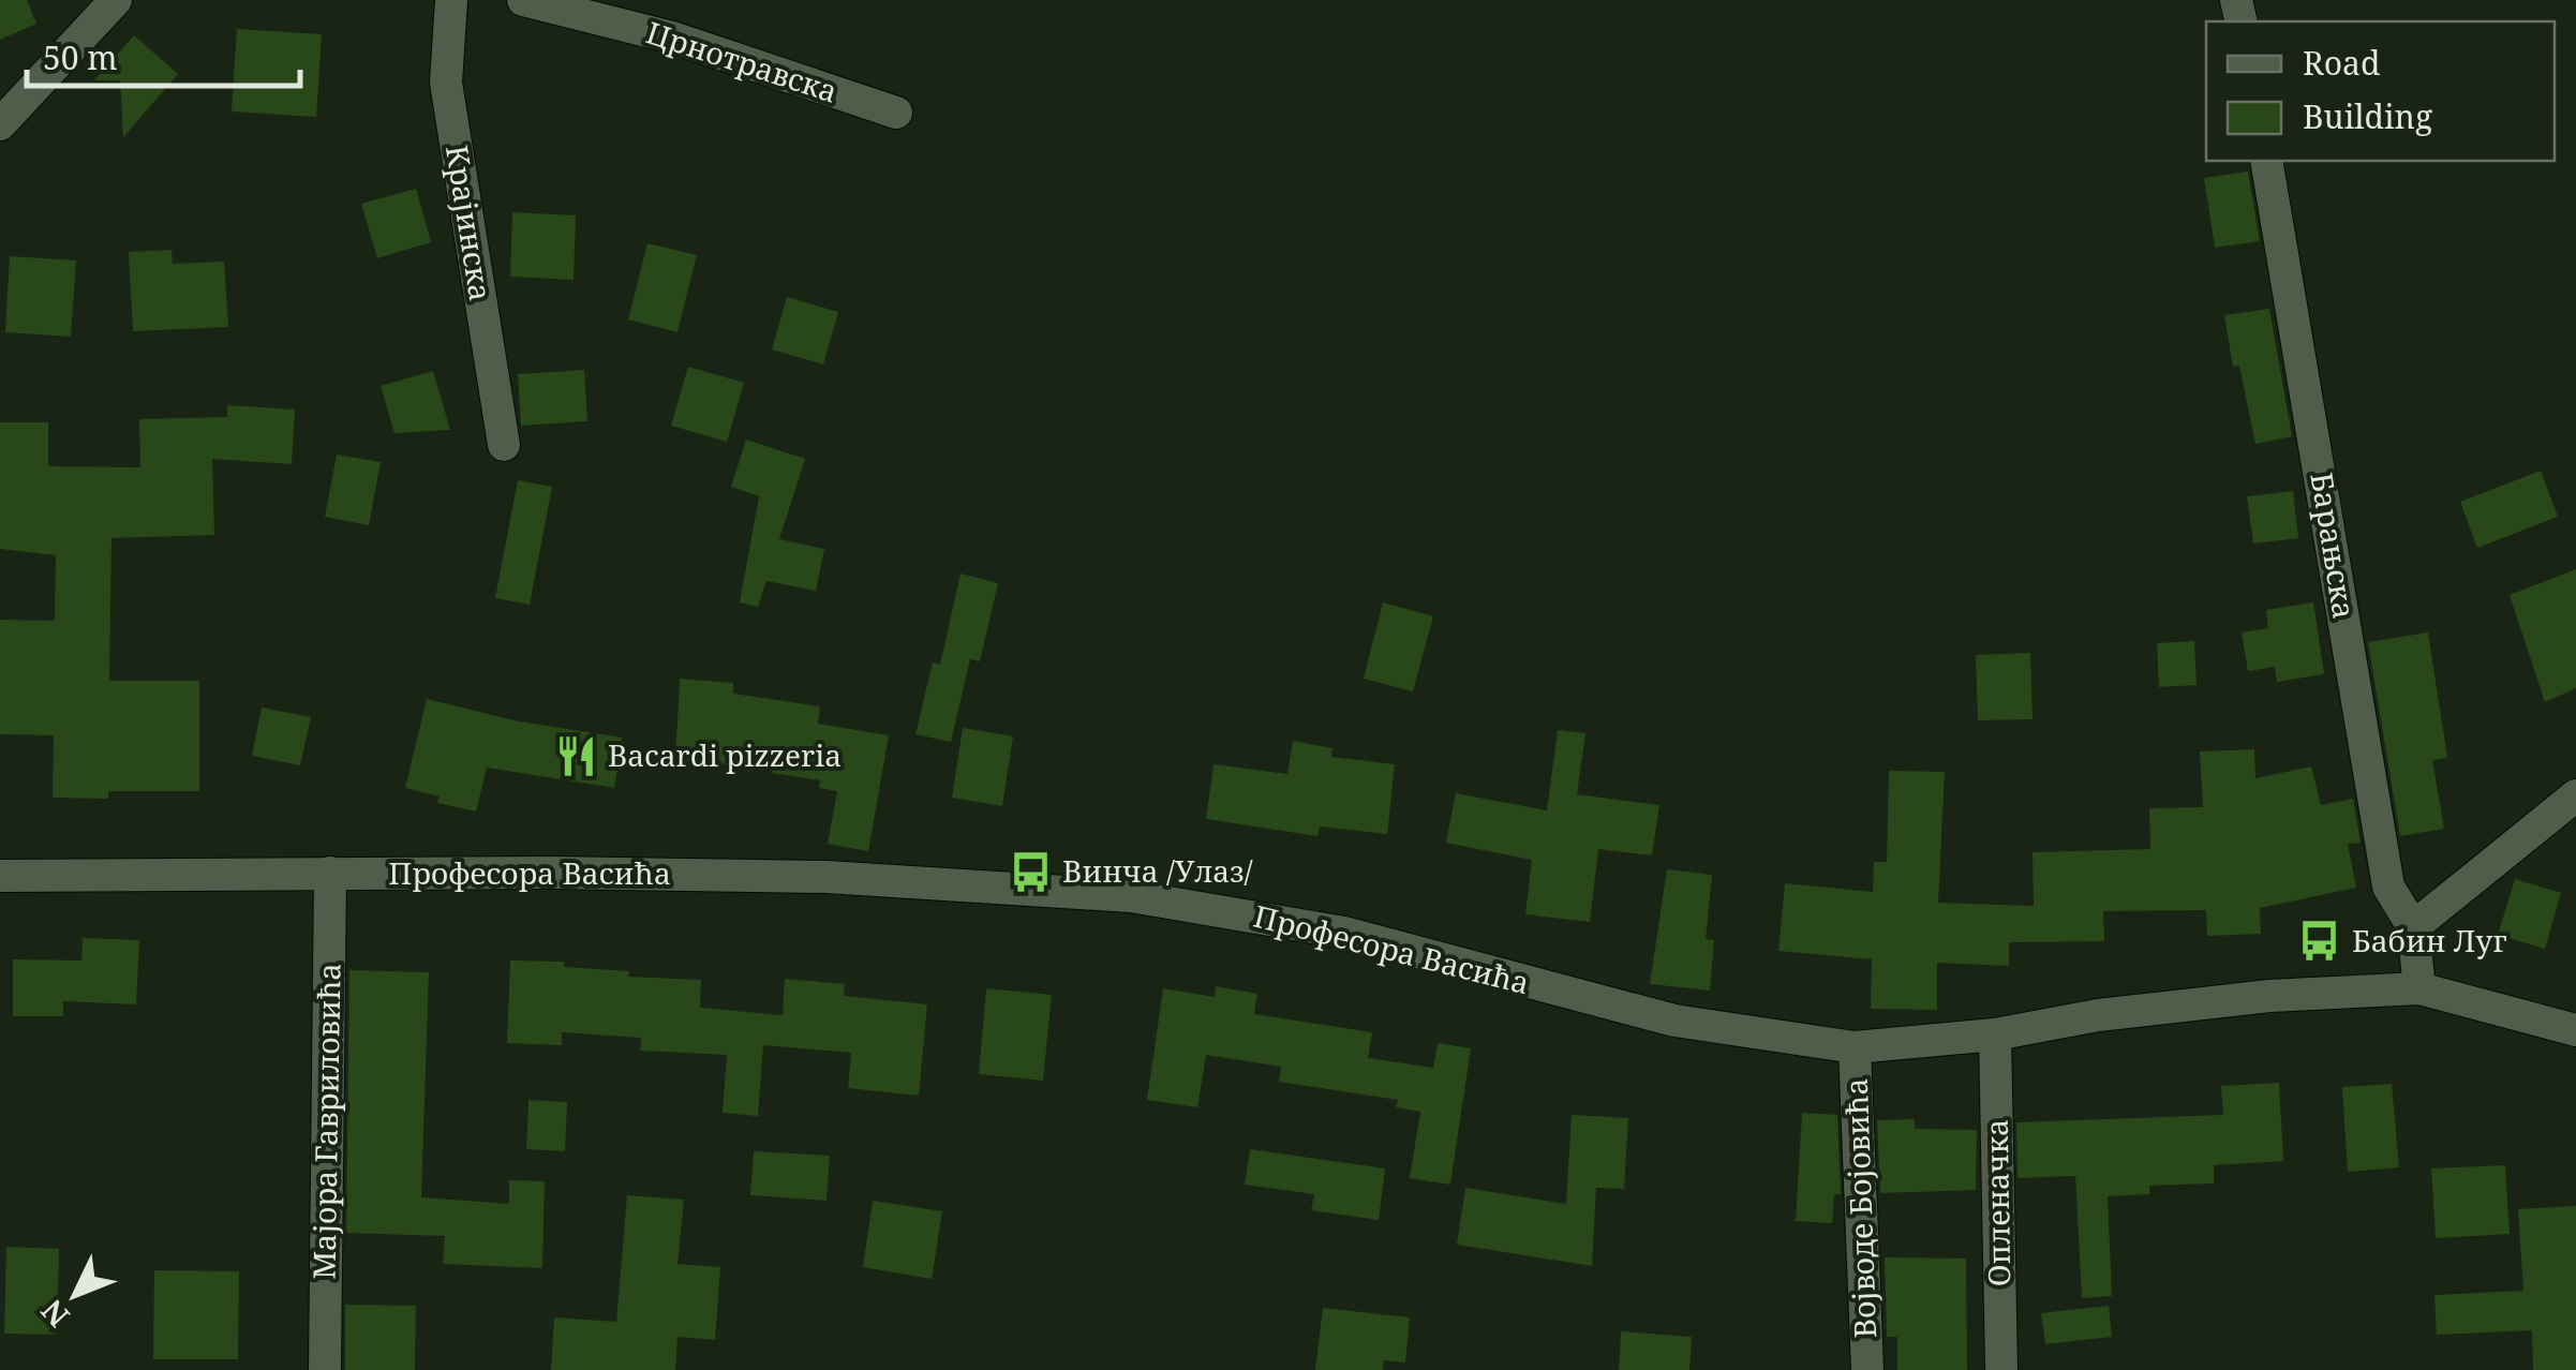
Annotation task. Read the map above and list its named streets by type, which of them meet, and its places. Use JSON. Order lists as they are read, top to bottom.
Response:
{
  "streets": {
    "street": [
      "Црнотравска",
      "Крајинска",
      "Барањска",
      "Професора Васића",
      "Мајора Гавриловића",
      "Опленачка",
      "Војводе Бојовића"
    ]
  },
  "crossings": [
    ["Професора Васића", "Мајора Гавриловића"],
    ["Професора Васића", "Опленачка"],
    ["Професора Васића", "Војводе Бојовића"]
  ],
  "places": {
    "restaurant": ["Bacardi pizzeria"],
    "bus stop": ["Винча /Улаз/", "Бабин Луг"]
  },
  "legend": ["Road", "Building"],
  "scale_bar": "50 m",
  "north": "bottom left"
}
